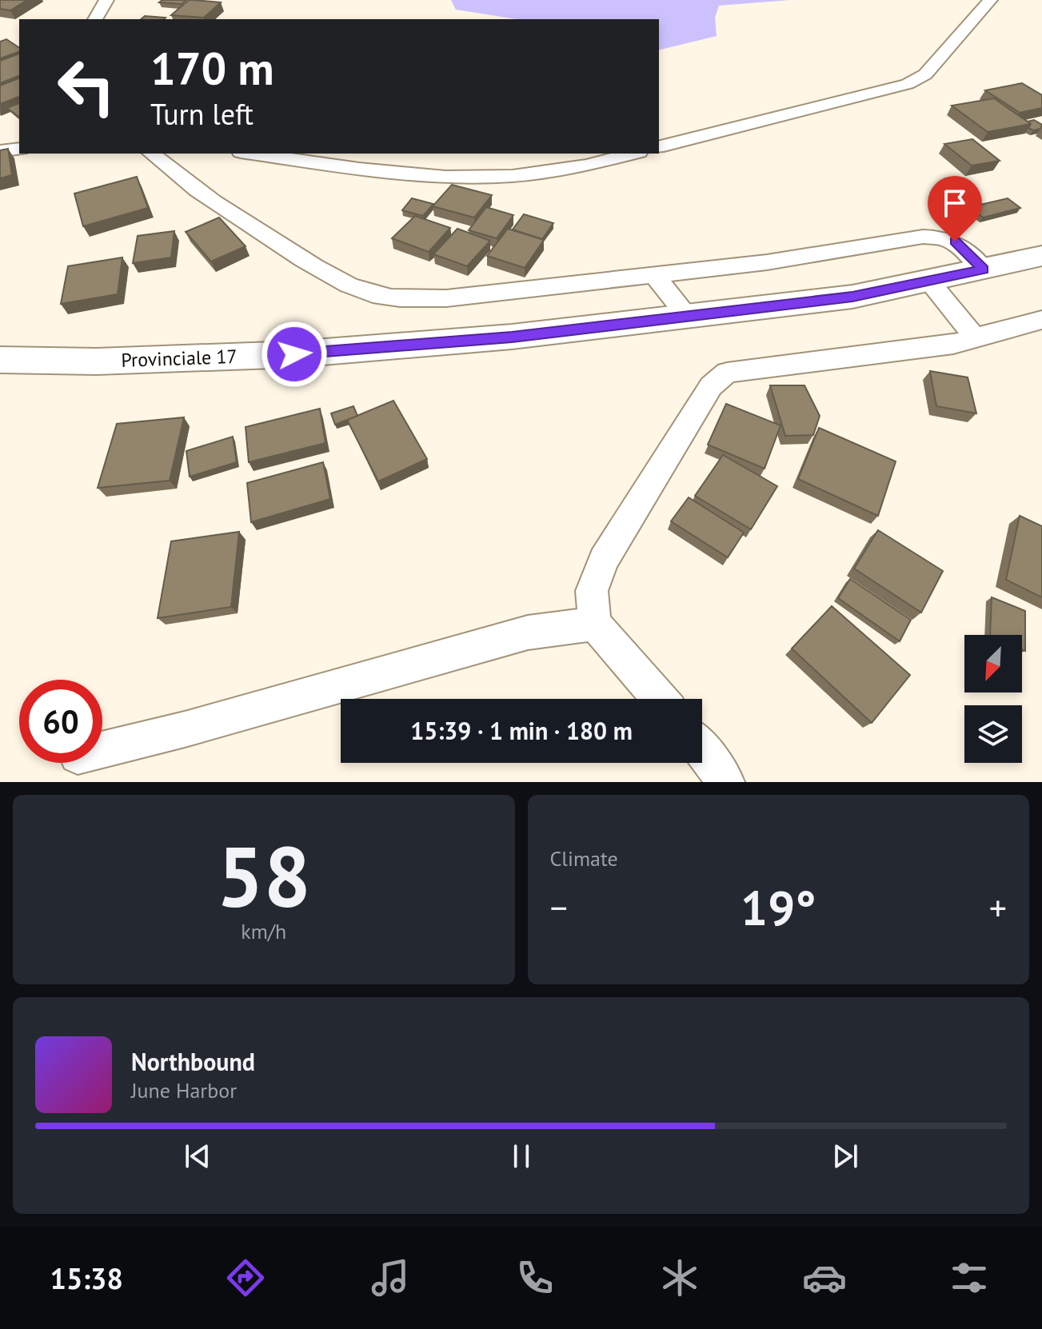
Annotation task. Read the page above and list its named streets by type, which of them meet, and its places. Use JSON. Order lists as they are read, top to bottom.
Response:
{
  "streets": {
    "main road": ["Provinciale 17"]
  },
  "north": "bottom left",
  "page": {
    "turn": ["170 m", "Turn left"],
    "limit": "60",
    "trip": "15:39 · 1 min · 180 m",
    "tile": [
      ["58", "km/h"],
      "Climate"
    ],
    "heat": ["−", "19°", "+"],
    "song": ["Northbound", "June Harbor"],
    "tabs": "15:38"
  }
}
